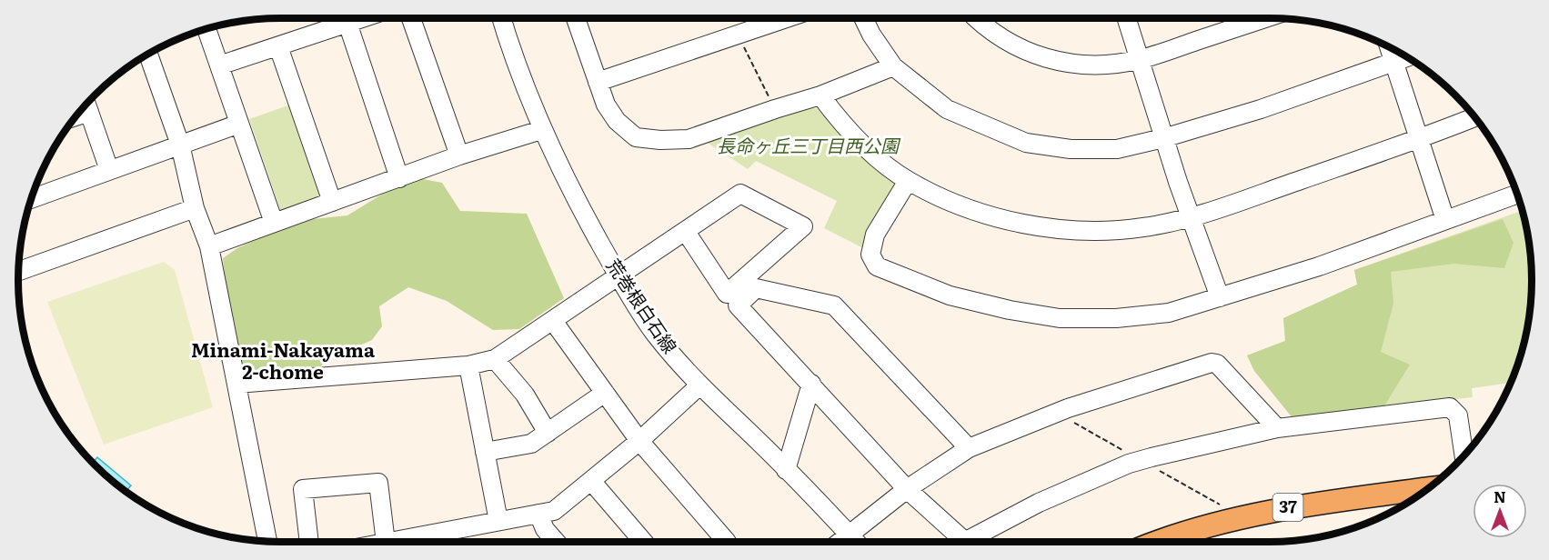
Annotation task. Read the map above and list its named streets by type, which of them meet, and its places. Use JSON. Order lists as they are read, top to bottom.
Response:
{
  "streets": {
    "main road": ["37"],
    "street": ["荒巻根白石線"]
  },
  "districts": ["Minami-Nakayama 2-chome"],
  "parks": ["長命ヶ丘三丁目西公園"],
  "north": "top"
}
